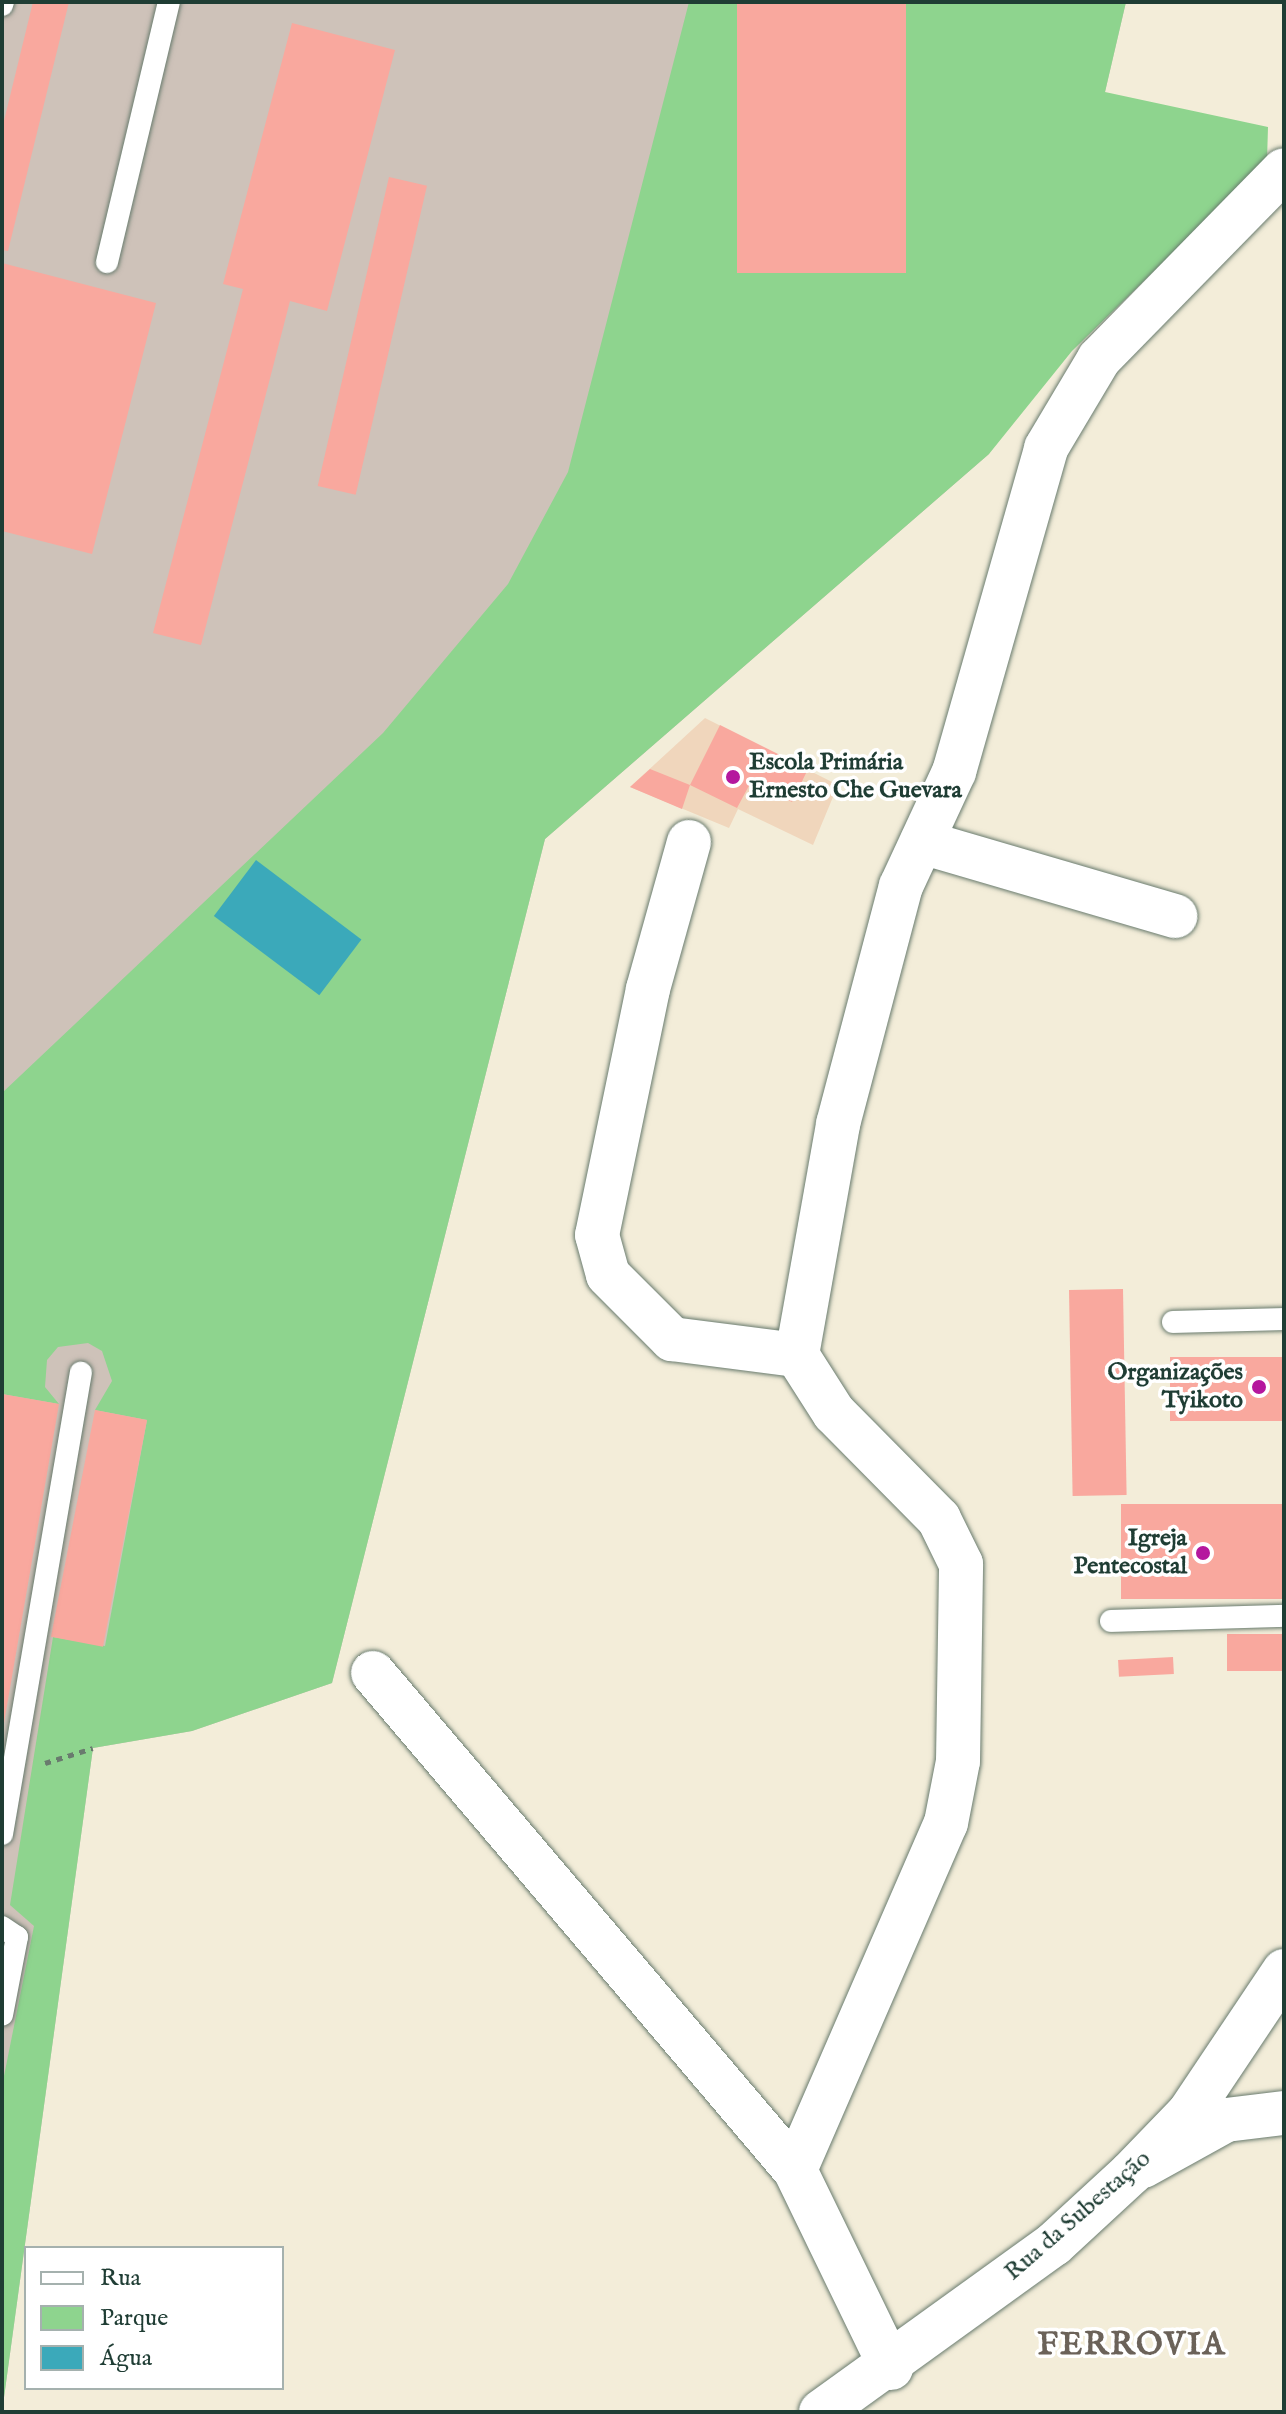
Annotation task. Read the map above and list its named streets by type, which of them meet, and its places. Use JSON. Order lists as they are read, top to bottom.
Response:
{
  "streets": {
    "street": ["Rua da Subestação"]
  },
  "districts": ["FERROVIA"],
  "places": ["Escola Primária Ernesto Che Guevara", "Organizações Tyikoto", "Igreja Pentecostal"],
  "legend": ["Rua", "Parque", "Água"]
}
